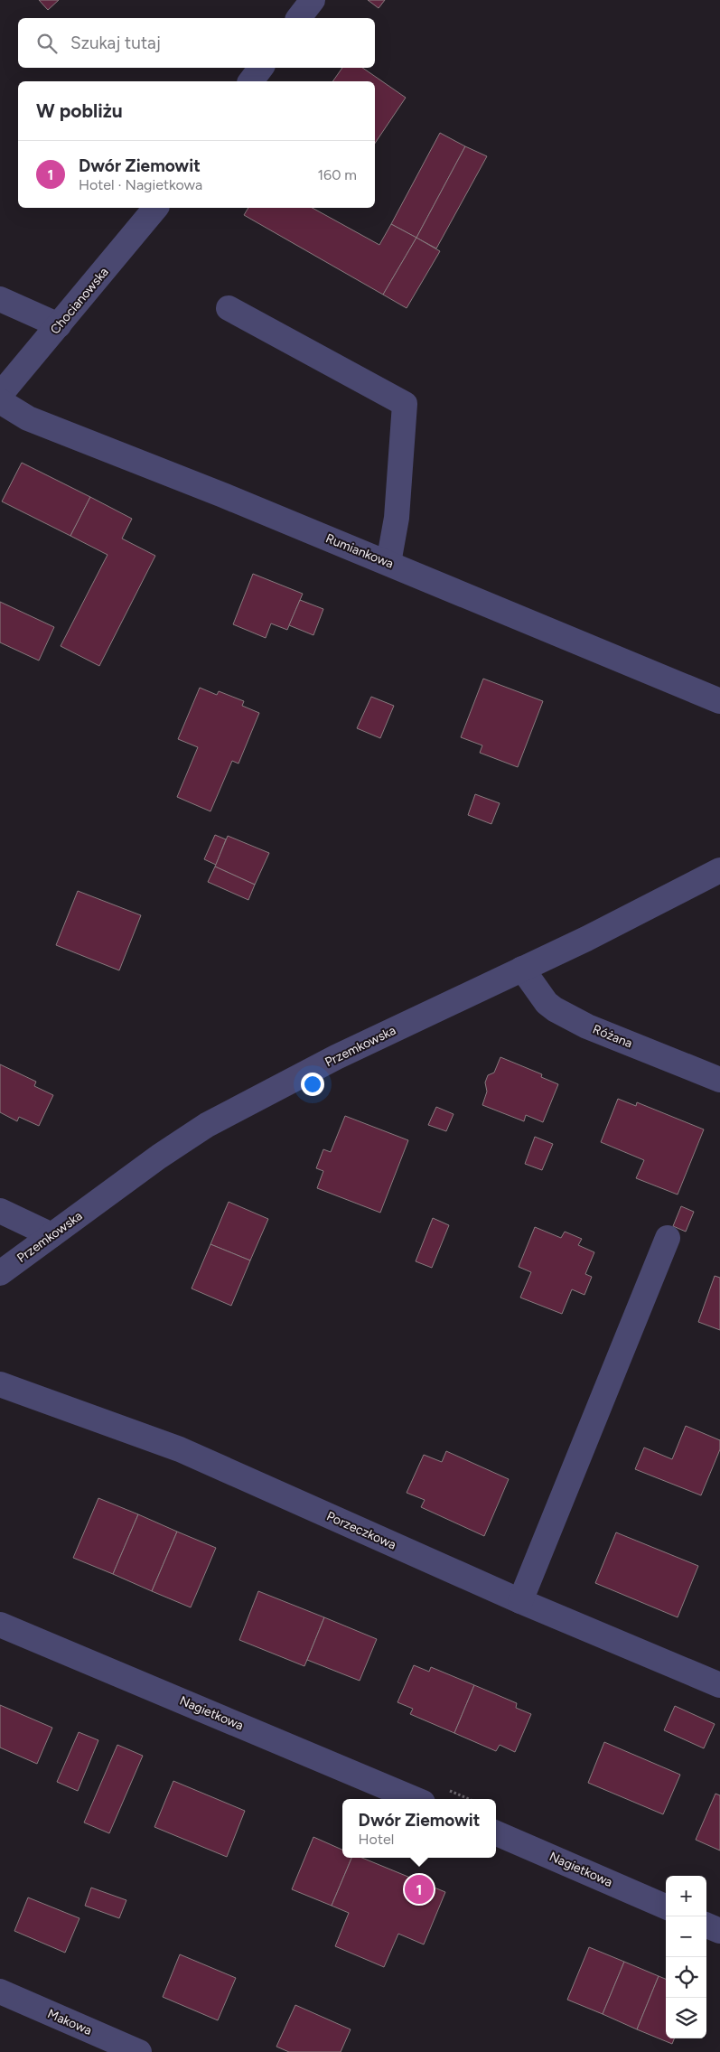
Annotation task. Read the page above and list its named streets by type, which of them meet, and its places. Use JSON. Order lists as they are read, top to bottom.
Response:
{
  "streets": {
    "street": [
      "Chocianowska",
      "Rumiankowa",
      "Różana",
      "Przemkowska",
      "Porzeczkowa",
      "Nagietkowa",
      "Makowa"
    ]
  },
  "crossings": [
    ["Różana", "Przemkowska"]
  ],
  "page": {
    "search": "Szukaj tutaj",
    "heading": "W pobliżu",
    "list": [
      {
        "mark": "1",
        "name": "Dwór Ziemowit",
        "note": "Hotel · Nagietkowa",
        "value": "160 m"
      }
    ],
    "popup": ["Dwór Ziemowit", "Hotel"],
    "pins": "1",
    "map_buttons": ["+", "−"]
  }
}
